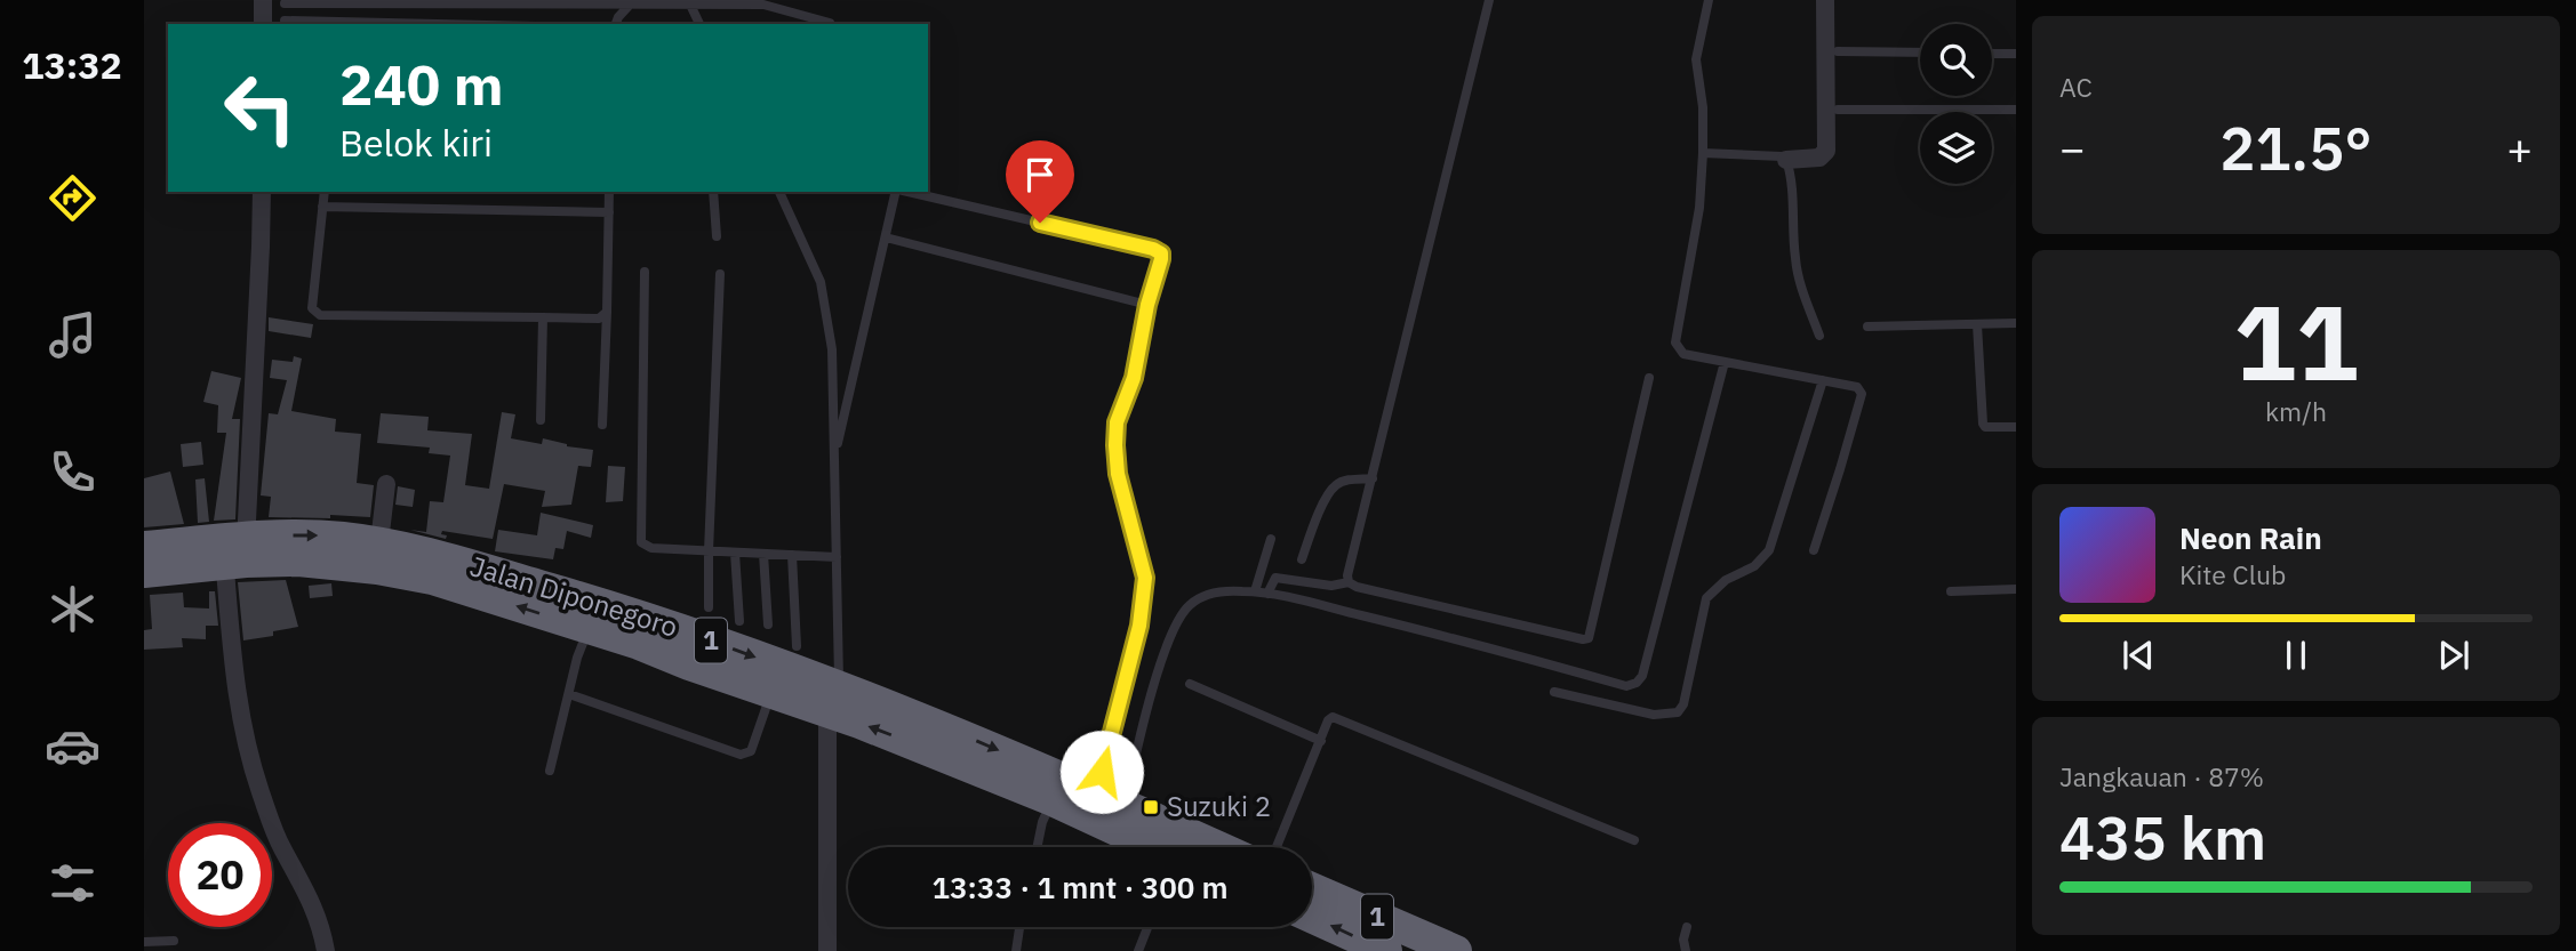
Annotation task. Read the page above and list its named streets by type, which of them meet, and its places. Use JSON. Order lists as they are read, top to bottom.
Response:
{
  "streets": {
    "highway": ["Jalan Diponegoro", "1"]
  },
  "places": {
    "transit": ["Suzuki 2"]
  },
  "page": {
    "tabs": "13:32",
    "tile": [
      "AC",
      ["11", "km/h"],
      ["Jangkauan · 87%", "435 km"]
    ],
    "turn": ["240 m", "Belok kiri"],
    "heat": ["−", "21.5°", "+"],
    "song": ["Neon Rain", "Kite Club"],
    "limit": "20",
    "trip": "13:33 · 1 mnt · 300 m"
  }
}
